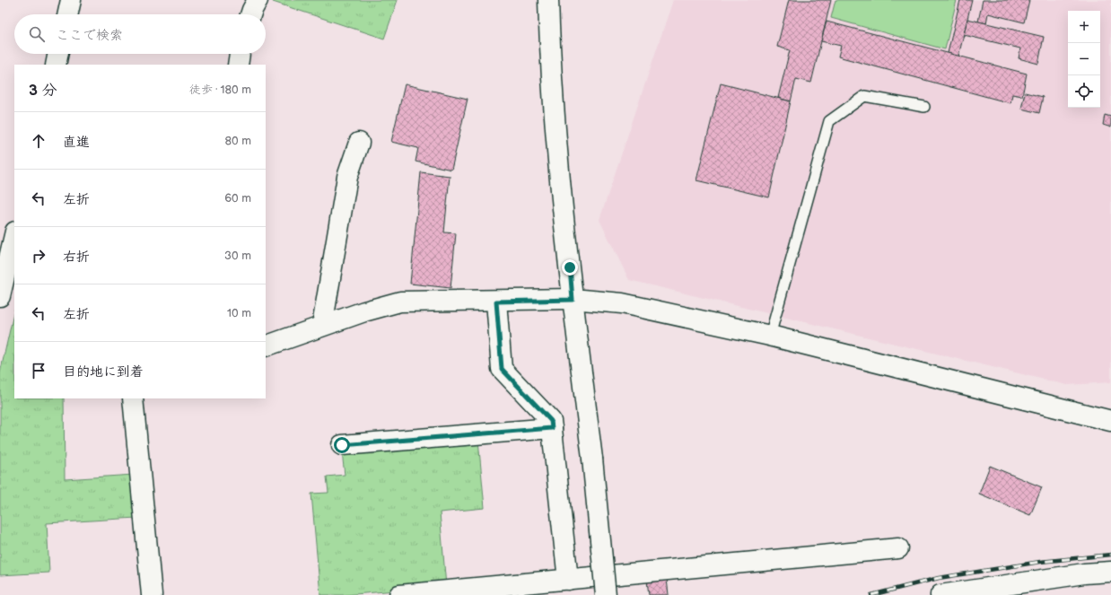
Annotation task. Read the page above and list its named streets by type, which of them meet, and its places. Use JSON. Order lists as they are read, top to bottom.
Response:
{
  "page": {
    "map_buttons": ["+", "−"],
    "search": "ここで検索",
    "heading": ["3 分", "徒歩 · 180 m"],
    "list": [
      ["直進", "80 m"],
      ["左折", "60 m"],
      ["右折", "30 m"],
      ["左折", "10 m"],
      "目的地に到着"
    ]
  }
}
